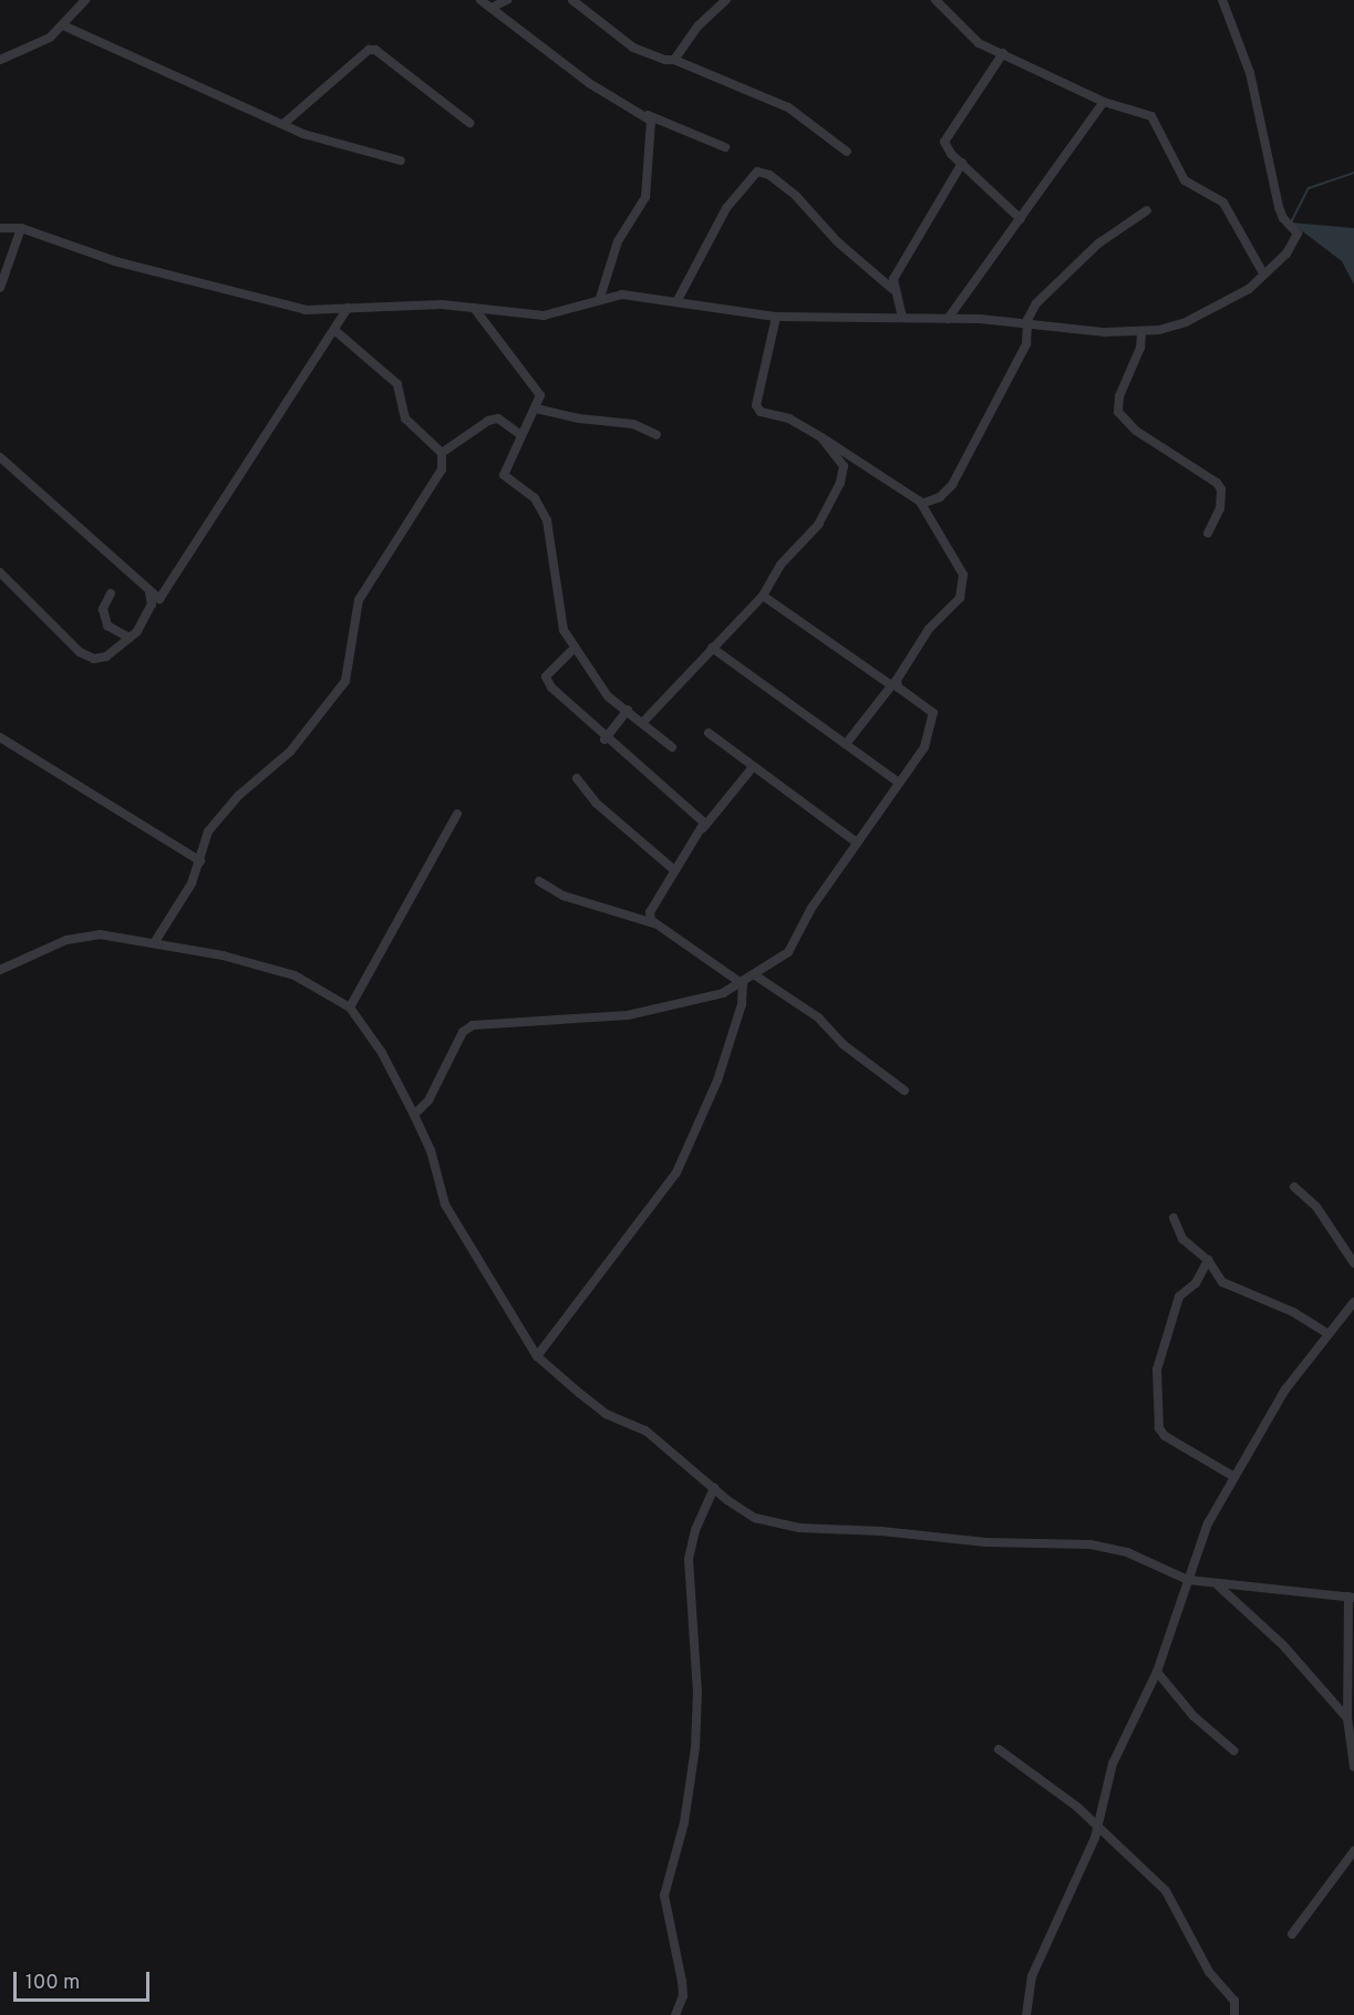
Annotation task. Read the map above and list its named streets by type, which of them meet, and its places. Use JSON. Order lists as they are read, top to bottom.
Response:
{
  "scale_bar": "100 m"
}
